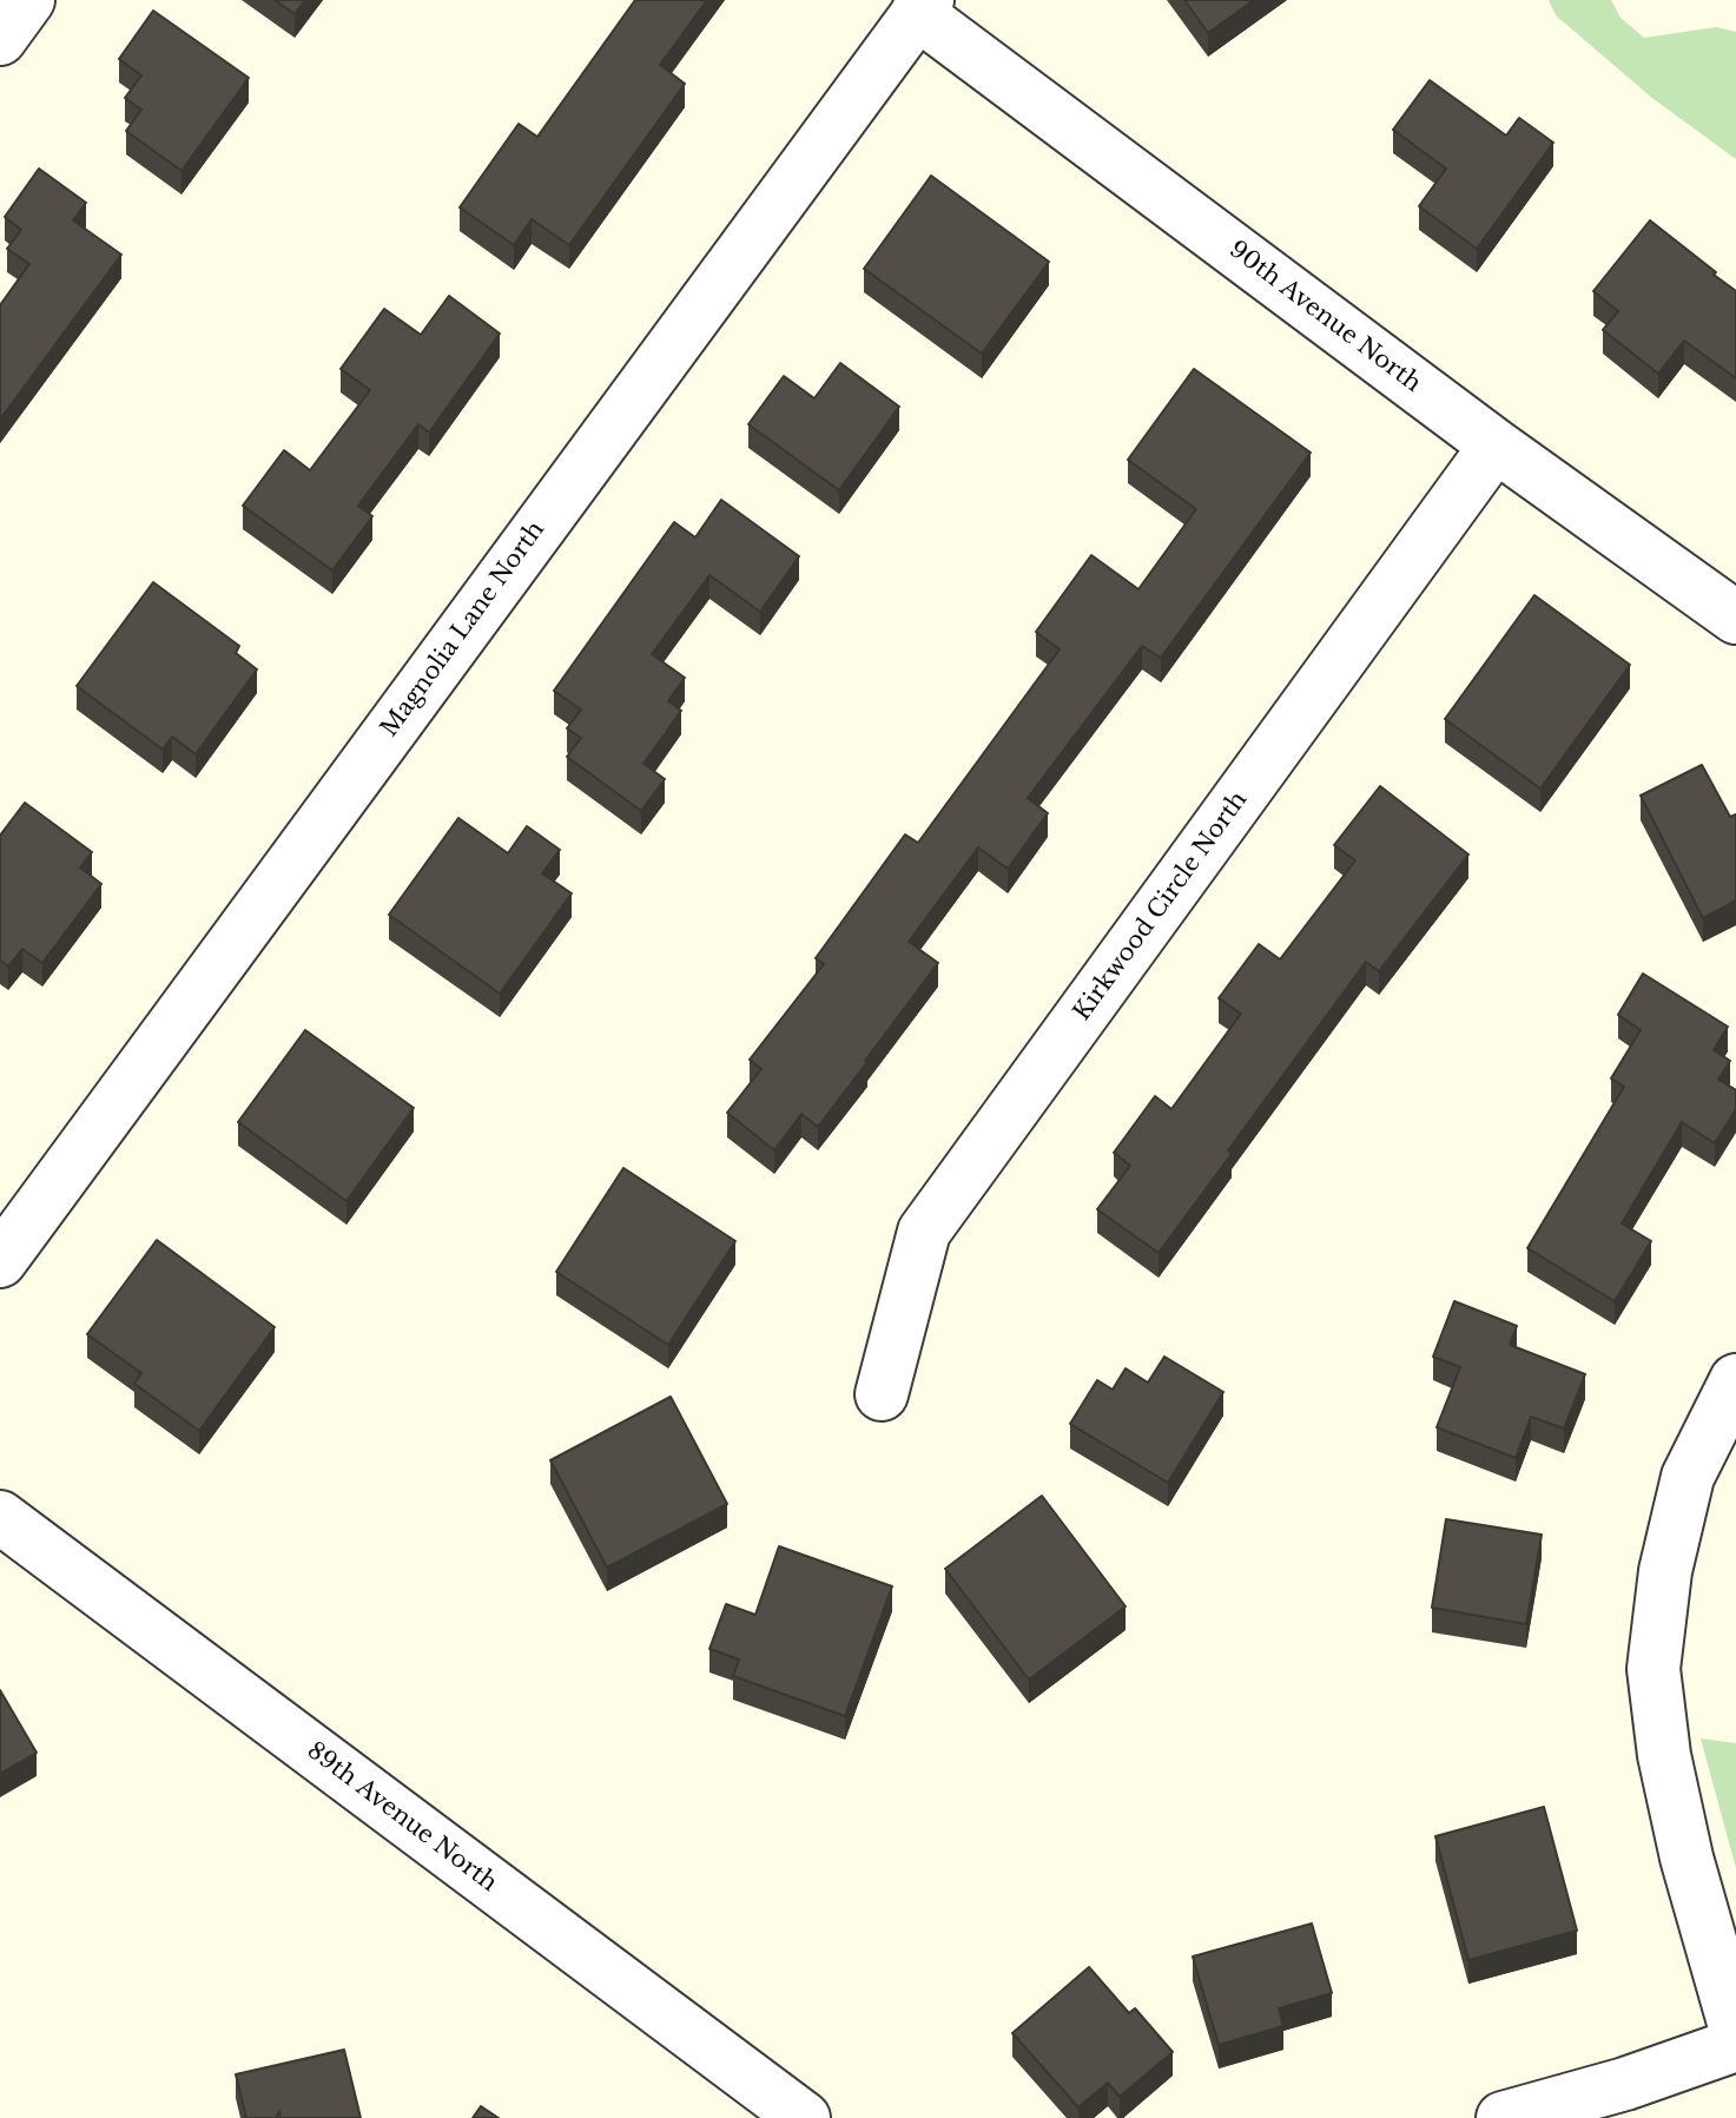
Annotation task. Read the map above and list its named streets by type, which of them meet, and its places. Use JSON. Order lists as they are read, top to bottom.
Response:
{
  "streets": {
    "street": [
      "90th Avenue North",
      "Magnolia Lane North",
      "Kirkwood Circle North",
      "89th Avenue North"
    ]
  },
  "crossings": [
    ["90th Avenue North", "Magnolia Lane North"],
    ["90th Avenue North", "Kirkwood Circle North"]
  ]
}
